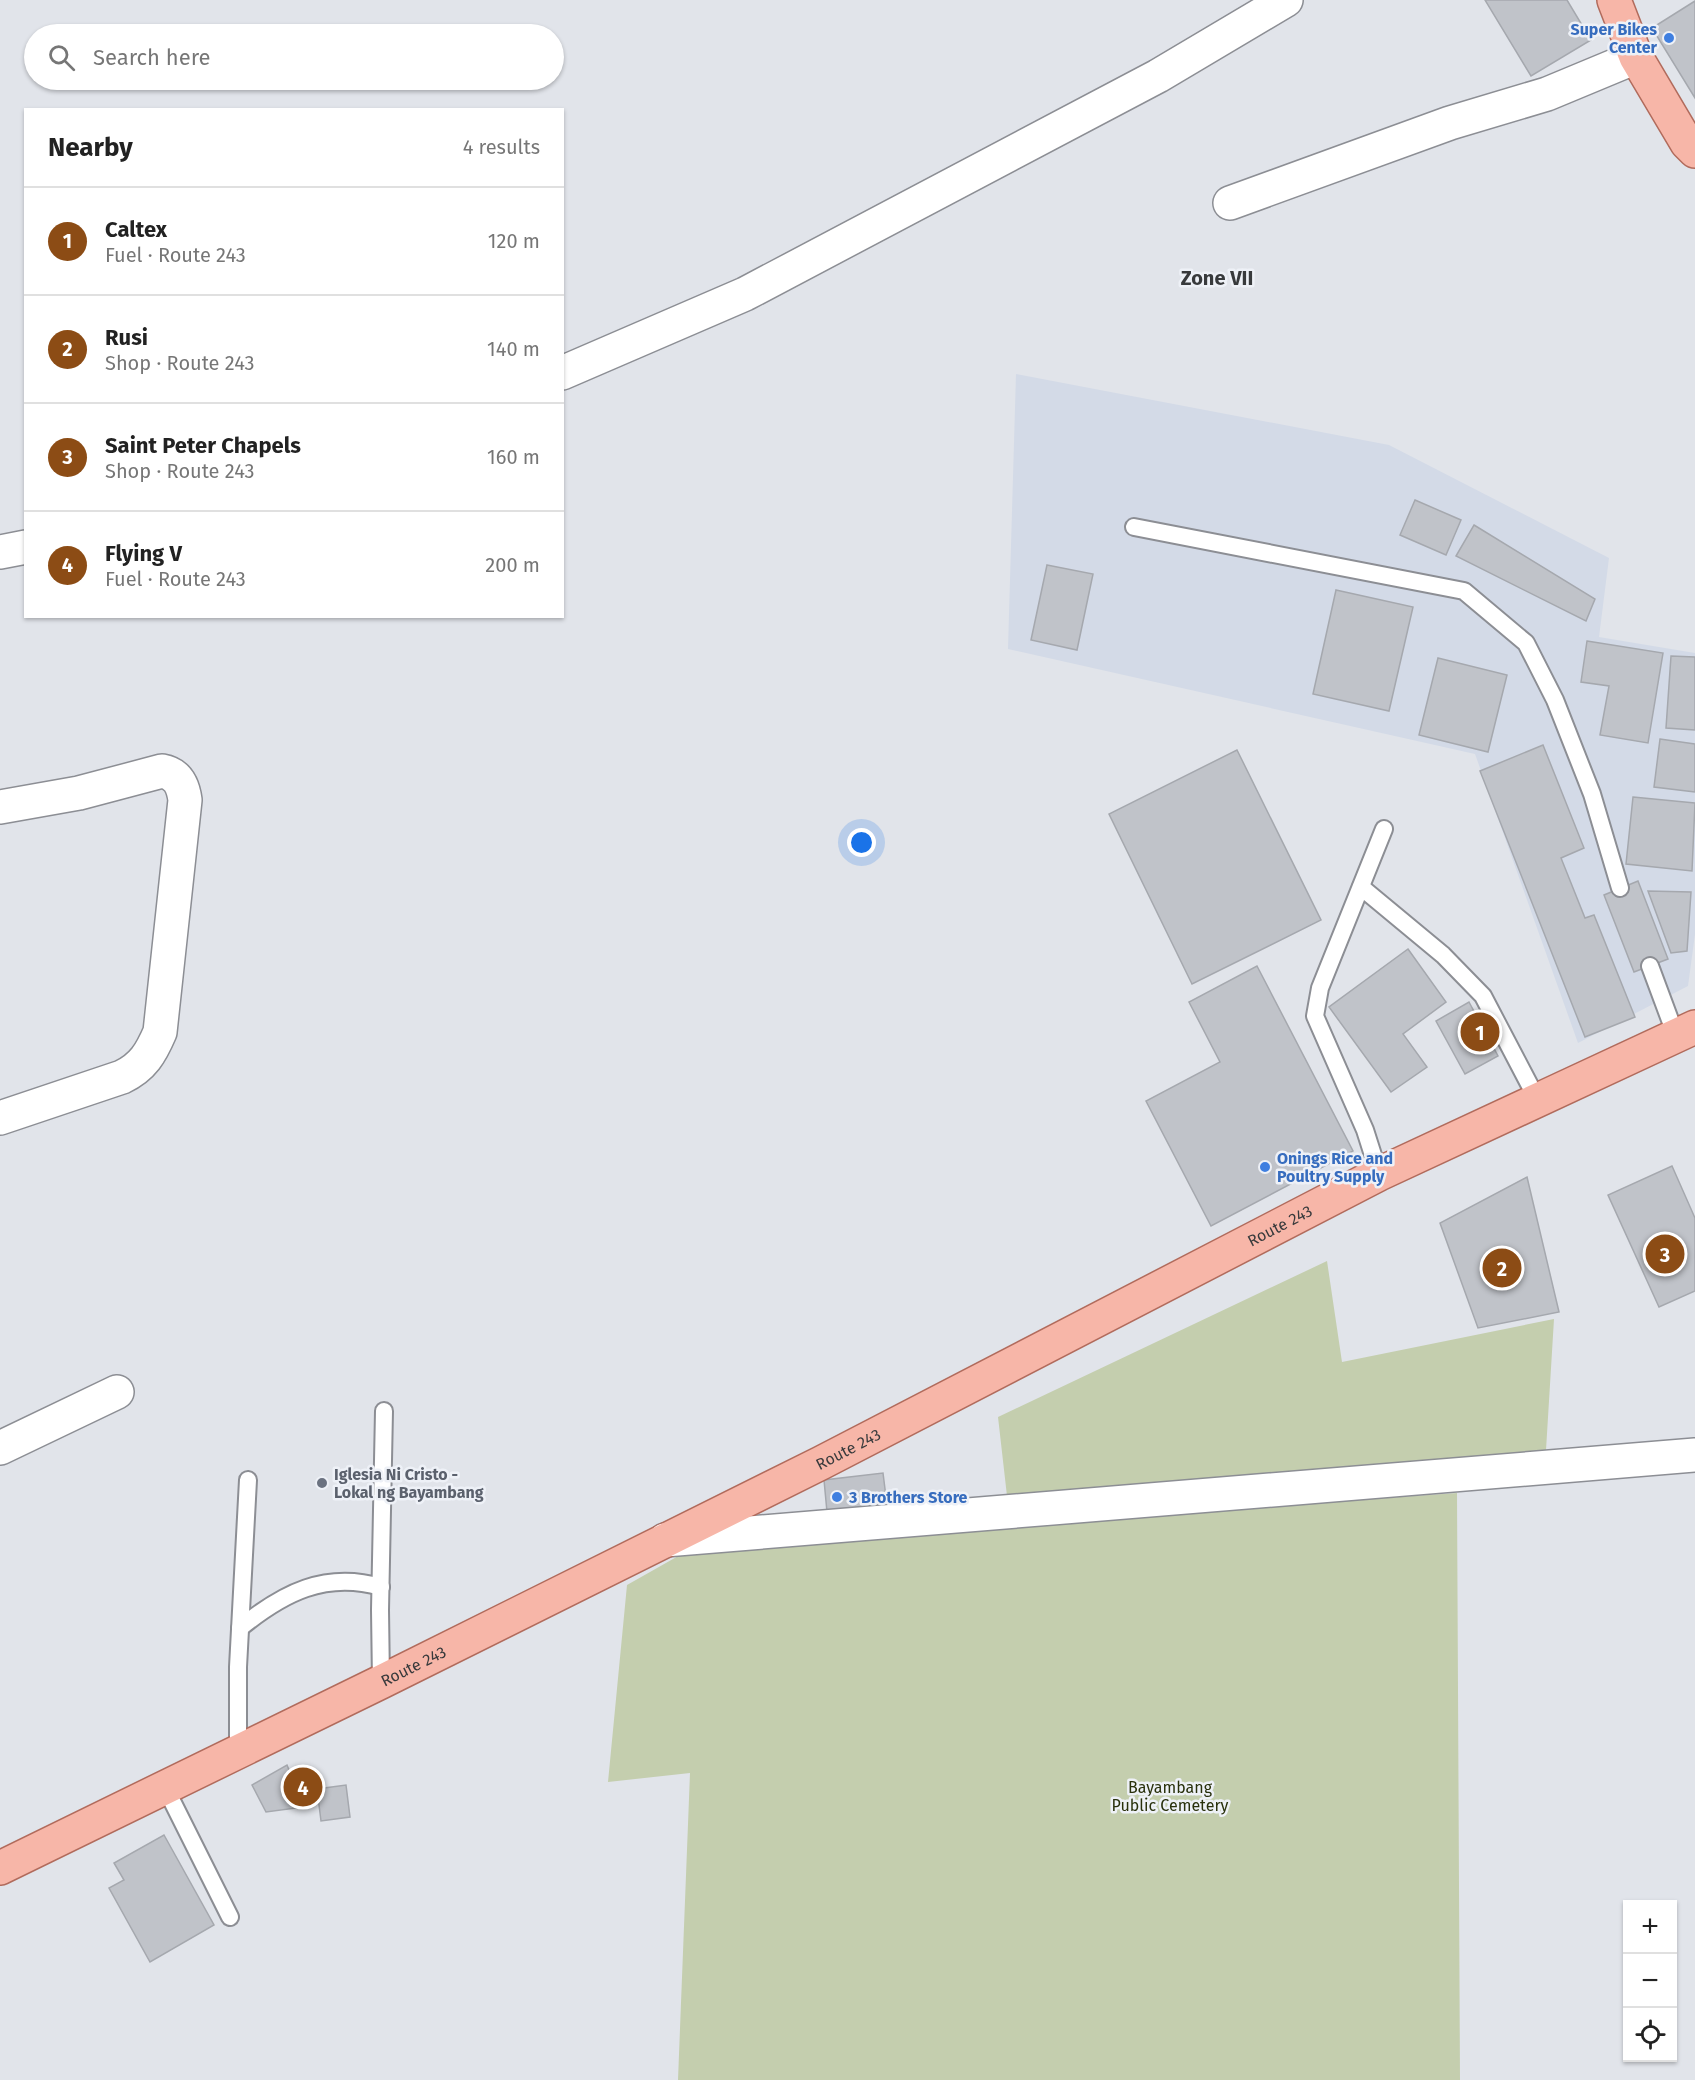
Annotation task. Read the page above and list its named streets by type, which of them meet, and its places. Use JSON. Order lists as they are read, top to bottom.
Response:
{
  "streets": {
    "main road": ["Route 243"]
  },
  "districts": ["Zone VII"],
  "parks": ["Bayambang Public Cemetery"],
  "places": [
    "Super Bikes Center",
    "Onings Rice and Poultry Supply",
    "Iglesia Ni Cristo - Lokal ng Bayambang",
    "3 Brothers Store"
  ],
  "page": {
    "search": "Search here",
    "heading": ["Nearby", "4 results"],
    "list": [
      {
        "mark": "1",
        "name": "Caltex",
        "note": "Fuel · Route 243",
        "value": "120 m"
      },
      {
        "mark": "2",
        "name": "Rusi",
        "note": "Shop · Route 243",
        "value": "140 m"
      },
      {
        "mark": "3",
        "name": "Saint Peter Chapels",
        "note": "Shop · Route 243",
        "value": "160 m"
      },
      {
        "mark": "4",
        "name": "Flying V",
        "note": "Fuel · Route 243",
        "value": "200 m"
      }
    ],
    "pins": [
      "1",
      "3",
      "2",
      "4"
    ],
    "map_buttons": ["+", "−"]
  }
}
